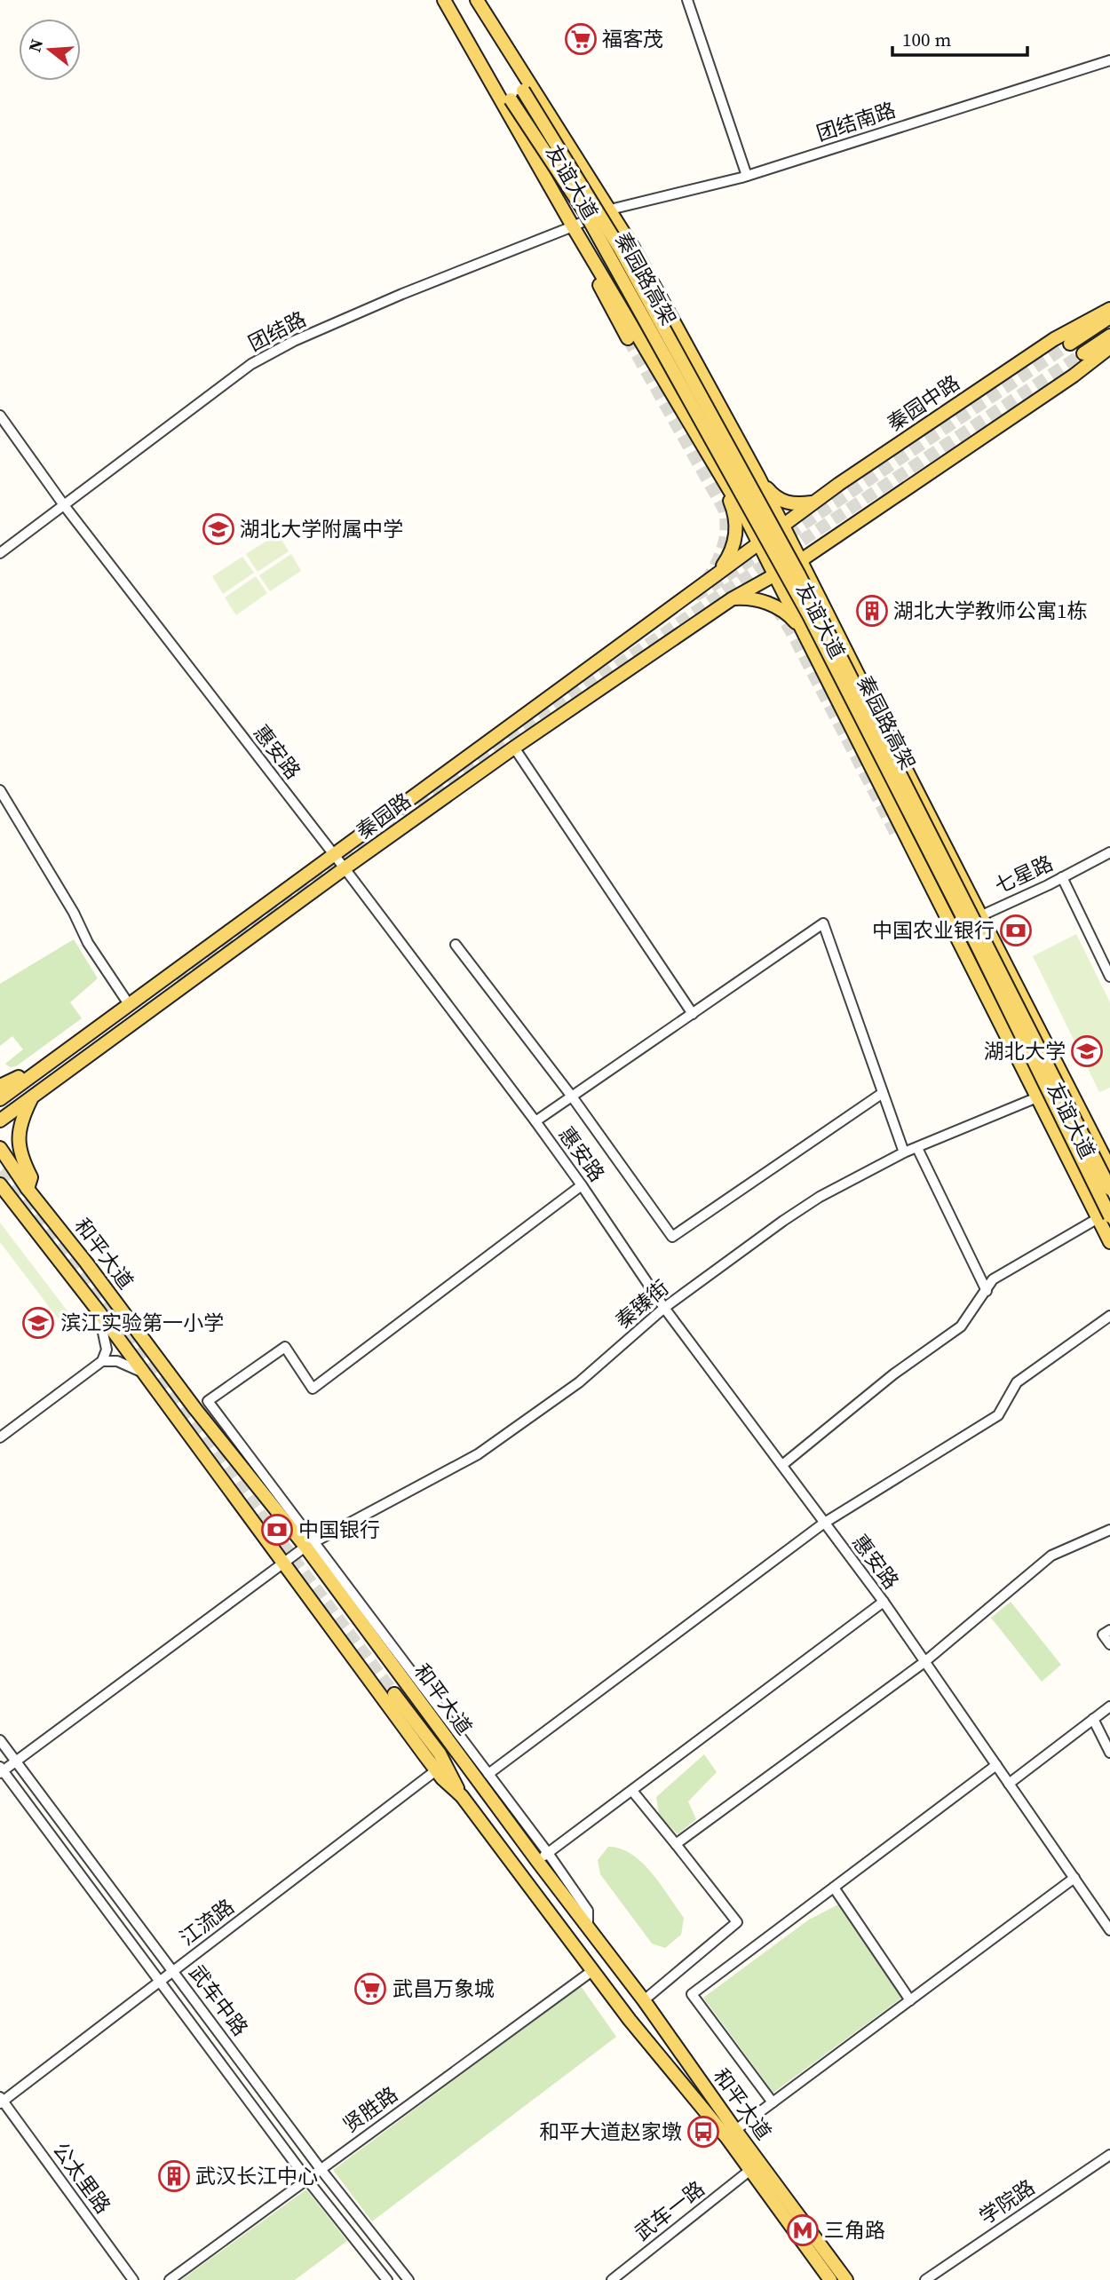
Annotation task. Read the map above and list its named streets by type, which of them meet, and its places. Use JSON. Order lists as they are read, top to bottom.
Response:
{
  "streets": {
    "main road": [
      "友谊大道",
      "秦园路高架",
      "秦园中路",
      "秦园路",
      "和平大道"
    ],
    "street": [
      "团结南路",
      "团结路",
      "惠安路",
      "七星路",
      "秦臻街",
      "江流路",
      "武车中路",
      "贤胜路",
      "公太里路",
      "学院路",
      "武车一路"
    ]
  },
  "crossings": [
    ["团结南路", "友谊大道"],
    ["团结南路", "团结路"],
    ["友谊大道", "秦园路高架"],
    ["友谊大道", "团结路"],
    ["友谊大道", "秦园中路"],
    ["友谊大道", "秦园路"],
    ["友谊大道", "七星路"],
    ["友谊大道", "秦臻街"],
    ["团结路", "惠安路"],
    ["秦园中路", "秦园路"],
    ["惠安路", "秦园路"],
    ["惠安路", "秦臻街"],
    ["和平大道", "秦臻街"],
    ["和平大道", "江流路"],
    ["和平大道", "贤胜路"],
    ["和平大道", "武车一路"],
    ["秦臻街", "武车中路"],
    ["江流路", "武车中路"],
    ["江流路", "公太里路"],
    ["武车中路", "贤胜路"]
  ],
  "places": {
    "supermarket": ["福客茂", "武昌万象城"],
    "school or university": ["湖北大学附属中学", "湖北大学", "滨江实验第一小学"],
    "building": ["湖北大学教师公寓1栋", "武汉长江中心"],
    "bank": ["中国农业银行", "中国银行"],
    "bus stop": ["和平大道赵家墩"],
    "metro station": ["三角路"]
  },
  "scale_bar": "100 m",
  "north": "left"
}
